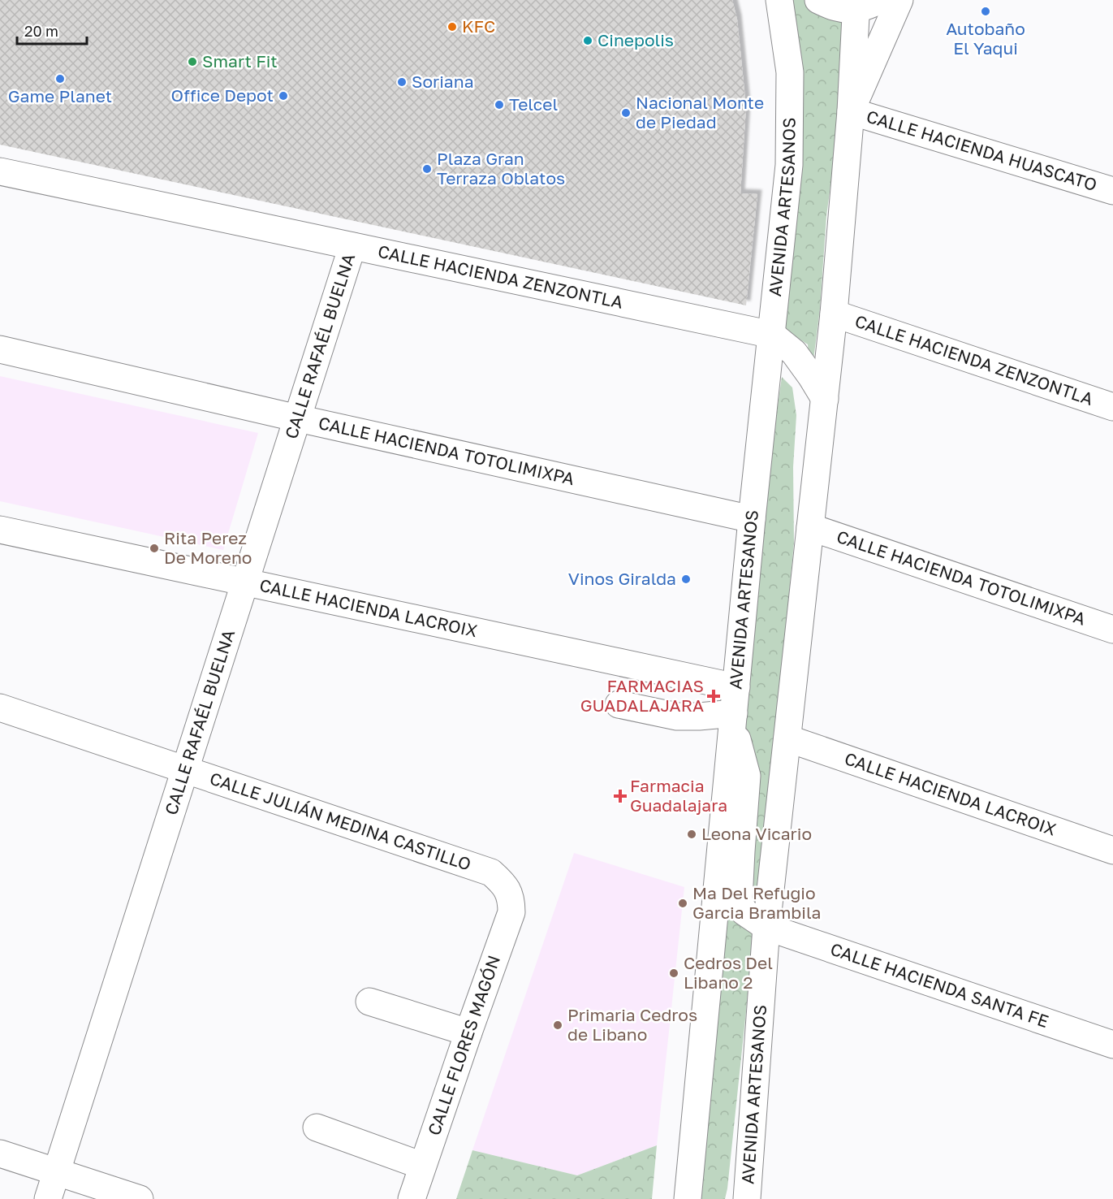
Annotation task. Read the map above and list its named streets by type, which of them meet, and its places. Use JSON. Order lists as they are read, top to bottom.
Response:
{
  "streets": {
    "street": [
      "CALLE HACIENDA HUASCATO",
      "AVENIDA ARTESANOS",
      "CALLE HACIENDA ZENZONTLA",
      "CALLE RAFAÉL BUELNA",
      "CALLE HACIENDA TOTOLIMIXPA",
      "CALLE HACIENDA LACROIX",
      "CALLE JULIÁN MEDINA CASTILLO",
      "CALLE HACIENDA SANTA FE",
      "CALLE FLORES MAGÓN"
    ]
  },
  "crossings": [
    ["CALLE HACIENDA HUASCATO", "AVENIDA ARTESANOS"],
    ["AVENIDA ARTESANOS", "CALLE HACIENDA ZENZONTLA"],
    ["AVENIDA ARTESANOS", "CALLE HACIENDA TOTOLIMIXPA"],
    ["AVENIDA ARTESANOS", "CALLE HACIENDA LACROIX"],
    ["AVENIDA ARTESANOS", "CALLE HACIENDA SANTA FE"],
    ["CALLE HACIENDA ZENZONTLA", "CALLE RAFAÉL BUELNA"],
    ["CALLE RAFAÉL BUELNA", "CALLE HACIENDA TOTOLIMIXPA"],
    ["CALLE RAFAÉL BUELNA", "CALLE HACIENDA LACROIX"],
    ["CALLE RAFAÉL BUELNA", "CALLE JULIÁN MEDINA CASTILLO"],
    ["CALLE HACIENDA LACROIX", "CALLE HACIENDA SANTA FE"],
    ["CALLE JULIÁN MEDINA CASTILLO", "CALLE FLORES MAGÓN"]
  ],
  "places": {
    "other": [
      "Autobaño El Yaqui",
      "KFC",
      "Cinepolis",
      "Smart Fit",
      "Game Planet",
      "Soriana",
      "Office Depot",
      "Telcel",
      "Nacional Monte de Piedad",
      "Plaza Gran Terraza Oblatos",
      "Rita Perez De Moreno",
      "Vinos Giralda",
      "Leona Vicario",
      "Ma Del Refugio Garcia Brambila",
      "Cedros Del Libano 2",
      "Primaria Cedros de Libano"
    ],
    "health": ["FARMACIAS GUADALAJARA", "Farmacia Guadalajara"]
  },
  "scale_bar": "20 m"
}
